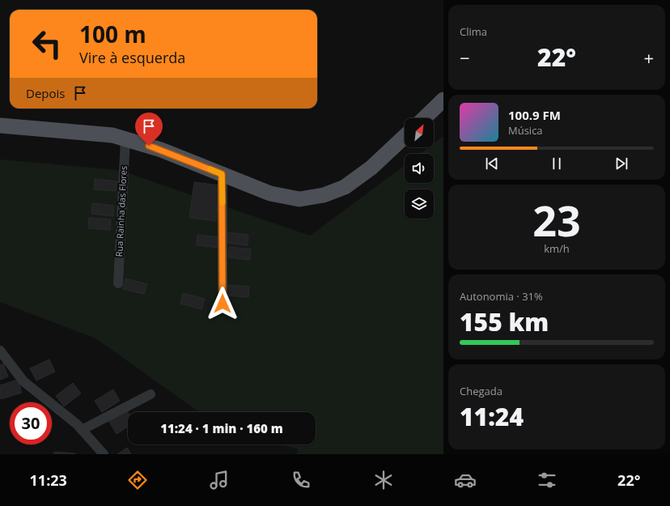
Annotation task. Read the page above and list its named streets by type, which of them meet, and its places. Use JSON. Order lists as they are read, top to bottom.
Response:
{
  "streets": {
    "street": ["Rua Rainha das Flores"]
  },
  "north": "top right",
  "page": {
    "tile": [
      "Clima",
      ["23", "km/h"],
      ["Autonomia · 31%", "155 km"],
      ["Chegada", "11:24"]
    ],
    "turn": ["100 m", "Vire à esquerda"],
    "heat": ["−", "22°", "+"],
    "then": "Depois",
    "song": ["100.9 FM", "Música"],
    "limit": "30",
    "trip": "11:24 · 1 min · 160 m",
    "tabs": ["11:23", "22°"]
  }
}
